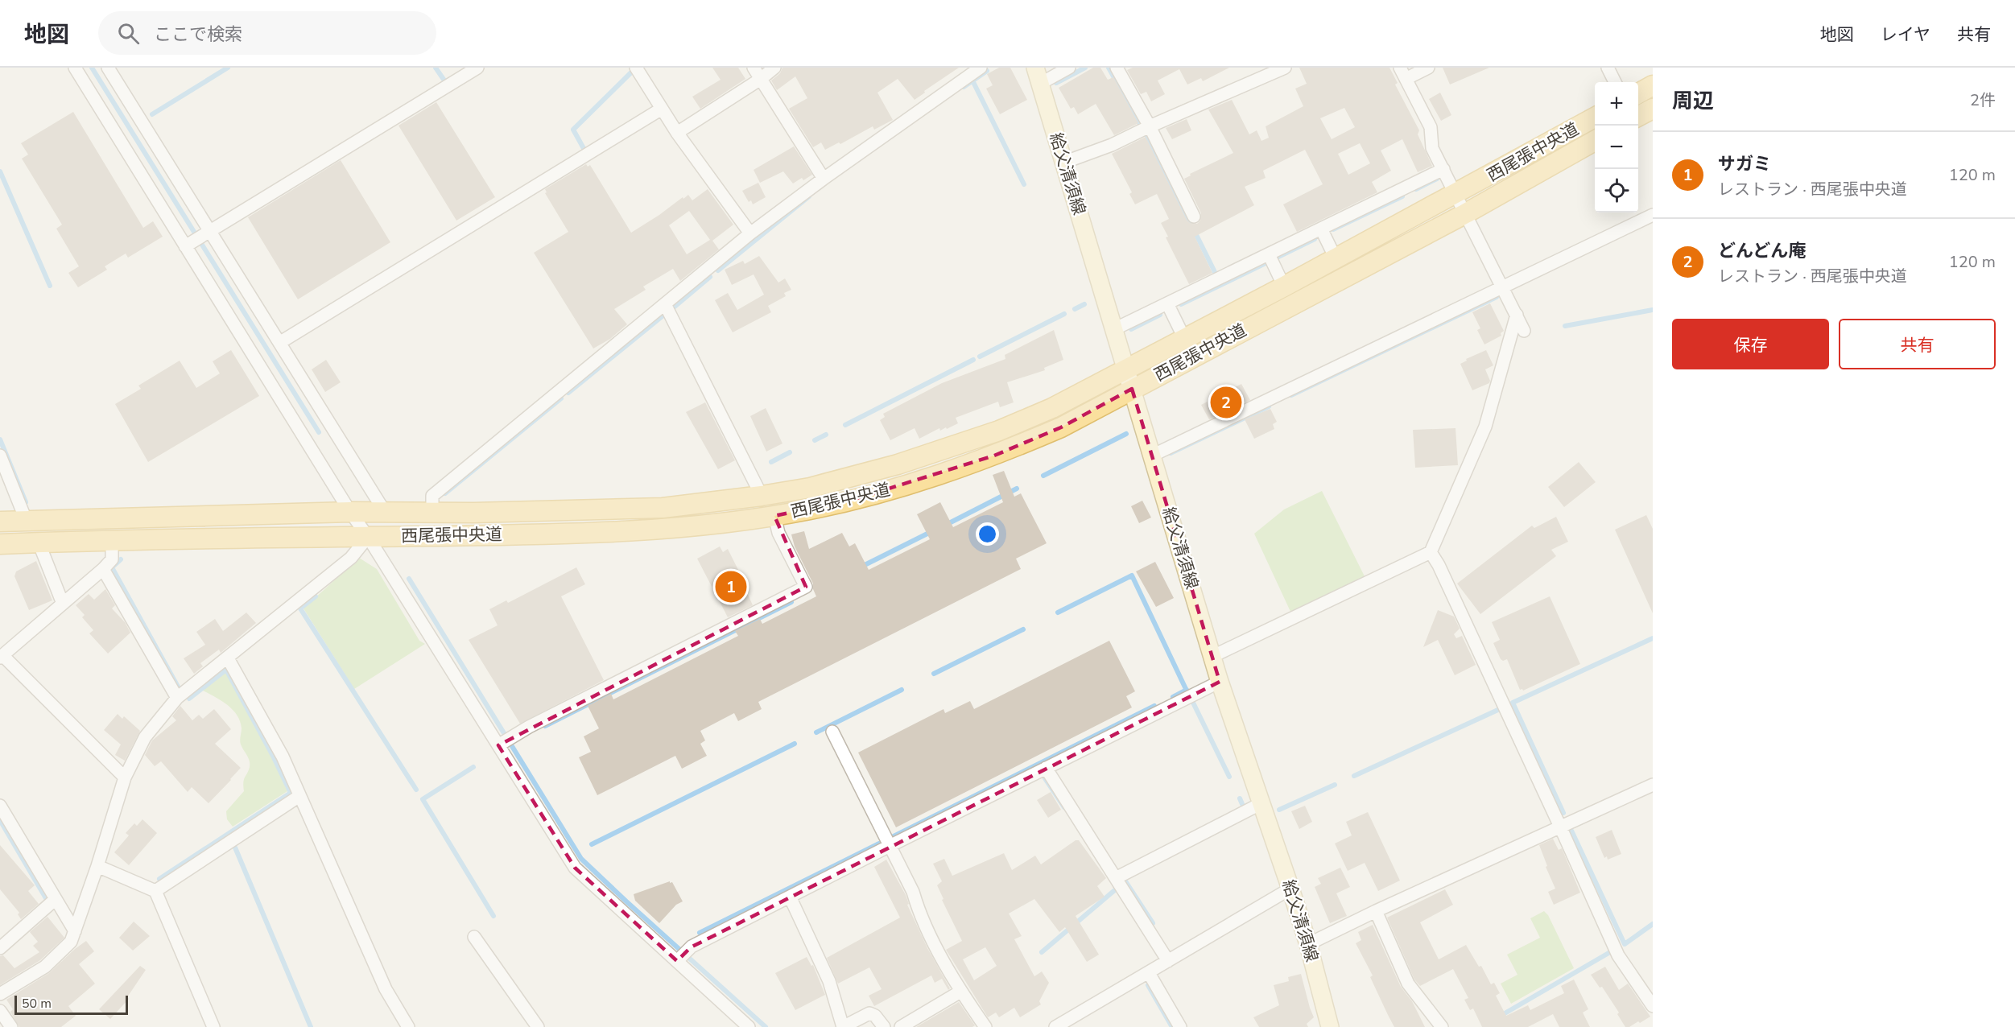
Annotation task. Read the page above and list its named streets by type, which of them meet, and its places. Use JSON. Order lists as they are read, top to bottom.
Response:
{
  "streets": {
    "main road": ["西尾張中央道", "給父清須線"]
  },
  "crossings": [
    ["西尾張中央道", "給父清須線"]
  ],
  "scale_bar": "50 m",
  "page": {
    "header": "地図",
    "search": "ここで検索",
    "nav": ["地図", "レイヤ", "共有"],
    "heading": ["周辺", "2件"],
    "map_buttons": ["+", "−"],
    "list": [
      {
        "mark": "1",
        "name": "サガミ",
        "note": "レストラン · 西尾張中央道",
        "value": "120 m"
      },
      {
        "mark": "2",
        "name": "どんどん庵",
        "note": "レストラン · 西尾張中央道",
        "value": "120 m"
      }
    ],
    "buttons": ["保存", "共有"],
    "pins": ["2", "1"],
    "scale": "50 m"
  }
}
